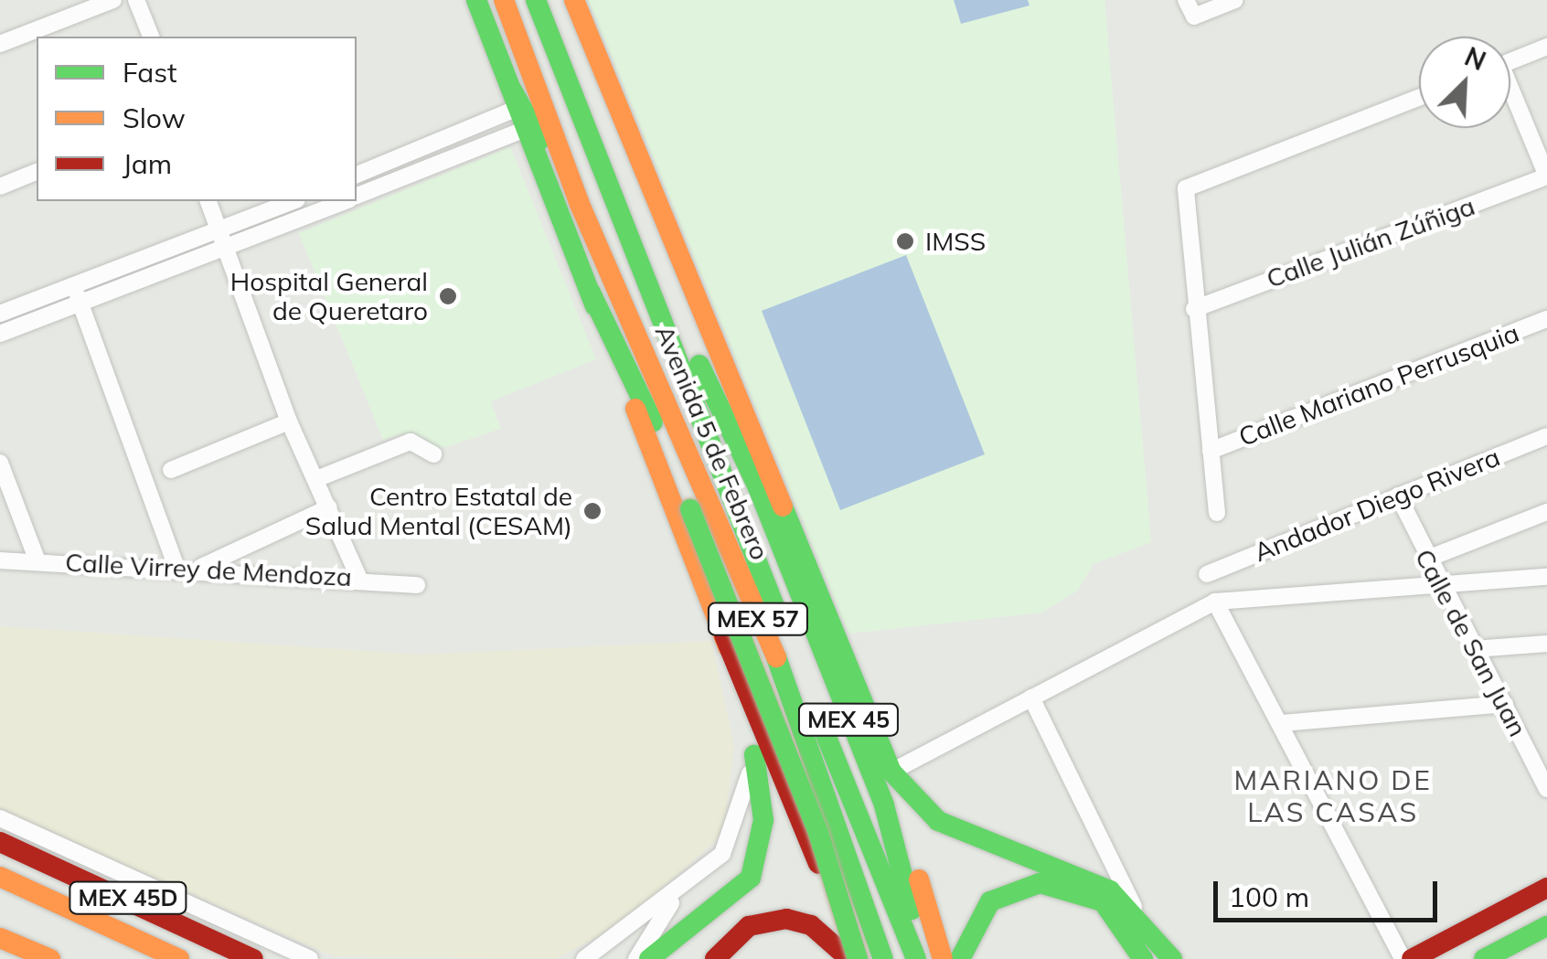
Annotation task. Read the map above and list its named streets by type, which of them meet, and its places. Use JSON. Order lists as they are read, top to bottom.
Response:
{
  "streets": {
    "main road": [
      "Avenida 5 de Febrero",
      "MEX 57",
      "MEX 45",
      "MEX 45D"
    ],
    "street": [
      "Calle Julián Zúñiga",
      "Calle Mariano Perrusquia",
      "Andador Diego Rivera",
      "Calle Virrey de Mendoza",
      "Calle de San Juan"
    ]
  },
  "crossings": [
    ["Avenida 5 de Febrero", "MEX 57"],
    ["Avenida 5 de Febrero", "MEX 45"],
    ["Andador Diego Rivera", "Calle de San Juan"]
  ],
  "districts": ["MARIANO DE LAS CASAS"],
  "places": ["IMSS", "Hospital General de Queretaro", "Centro Estatal de Salud Mental (CESAM)"],
  "legend": ["Fast", "Slow", "Jam"],
  "scale_bar": "100 m",
  "north": "top right"
}
